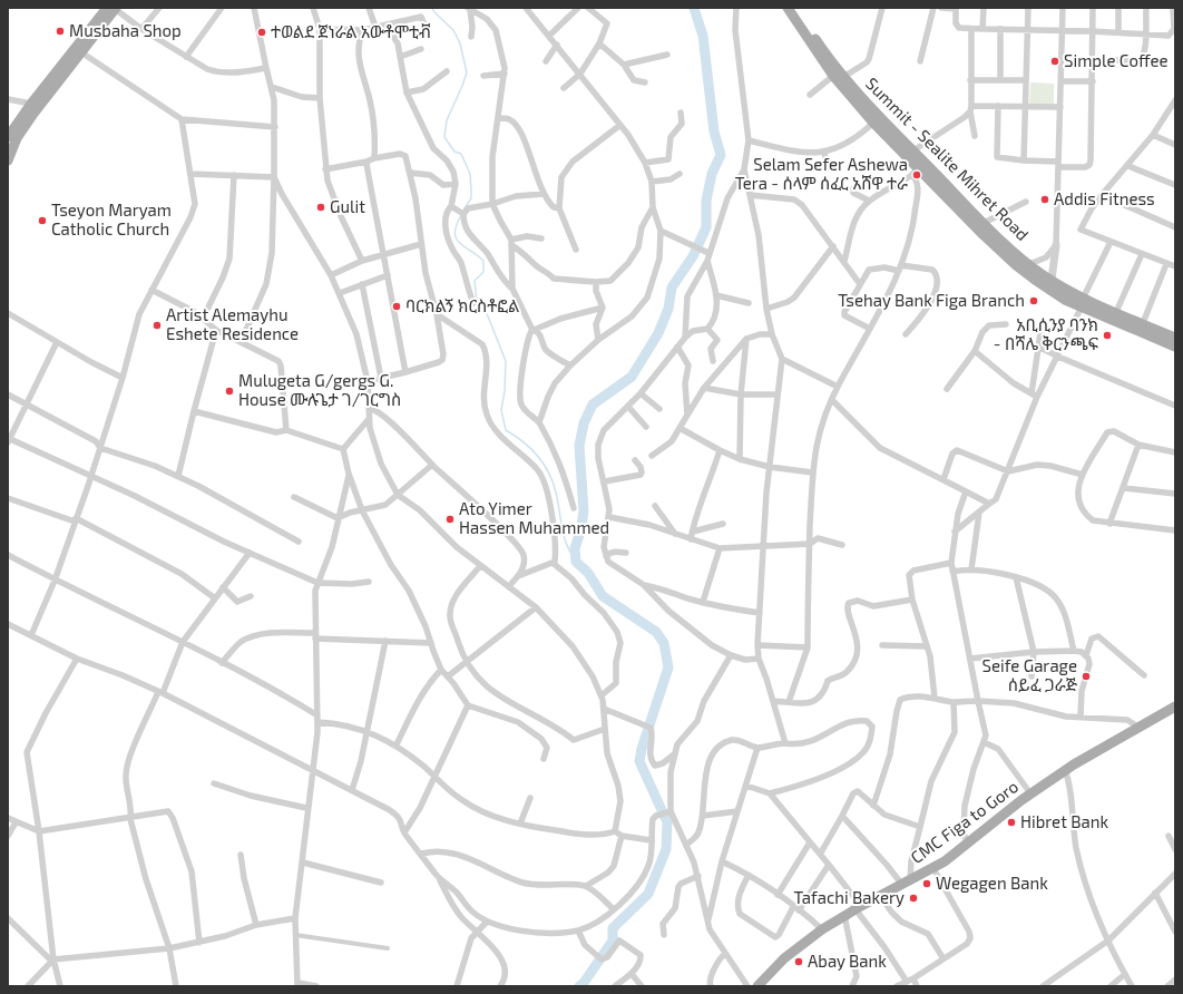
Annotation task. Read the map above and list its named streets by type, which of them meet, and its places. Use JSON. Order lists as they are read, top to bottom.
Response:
{
  "streets": {
    "main road": ["Summit - Sealite Mihret Road", "CMC Figa to Goro"]
  },
  "places": [
    "Musbaha Shop",
    "ተወልደ ጀነራል አውቶሞቲቭ",
    "Simple Coffee",
    "Selam Sefer Ashewa Tera - ሰላም ሰፈር አሸዋ ተራ",
    "Addis Fitness",
    "Gulit",
    "Tseyon Maryam Catholic Church",
    "Tsehay Bank Figa Branch",
    "ባርክልኝ ክርስቶፎል",
    "Artist Alemayhu Eshete Residence",
    "አቢሲንያ ባንክ - በሻሌ ቅርንጫፍ",
    "Mulugeta G/gergs G. House ሙሉጌታ ገ/ገርግስ",
    "Ato Yimer Hassen Muhammed",
    "Seife Garage ሰይፈ ጋራጅ",
    "Hibret Bank",
    "Wegagen Bank",
    "Tafachi Bakery",
    "Abay Bank"
  ]
}
